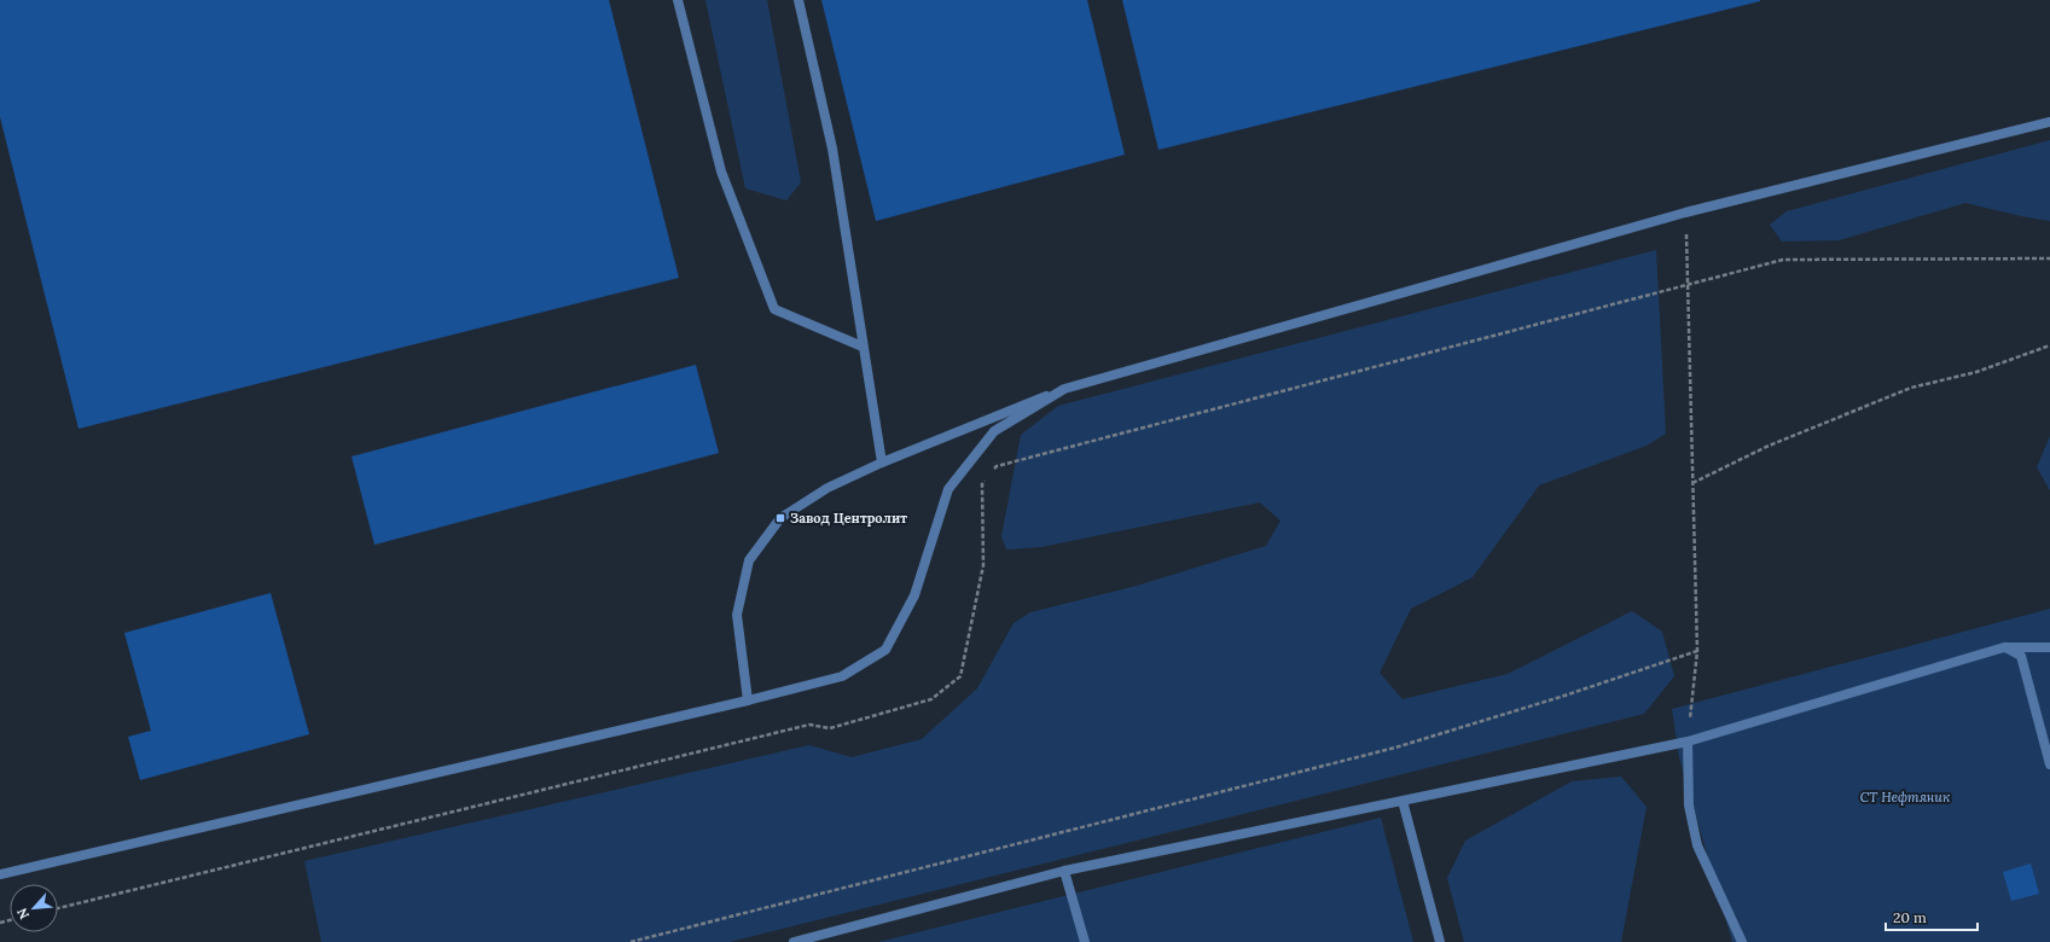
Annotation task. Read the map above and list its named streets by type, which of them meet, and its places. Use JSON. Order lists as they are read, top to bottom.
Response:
{
  "parks": ["СТ Нефтяник"],
  "places": {
    "transit": ["Завод Центролит"]
  },
  "scale_bar": "20 m",
  "north": "bottom left"
}
